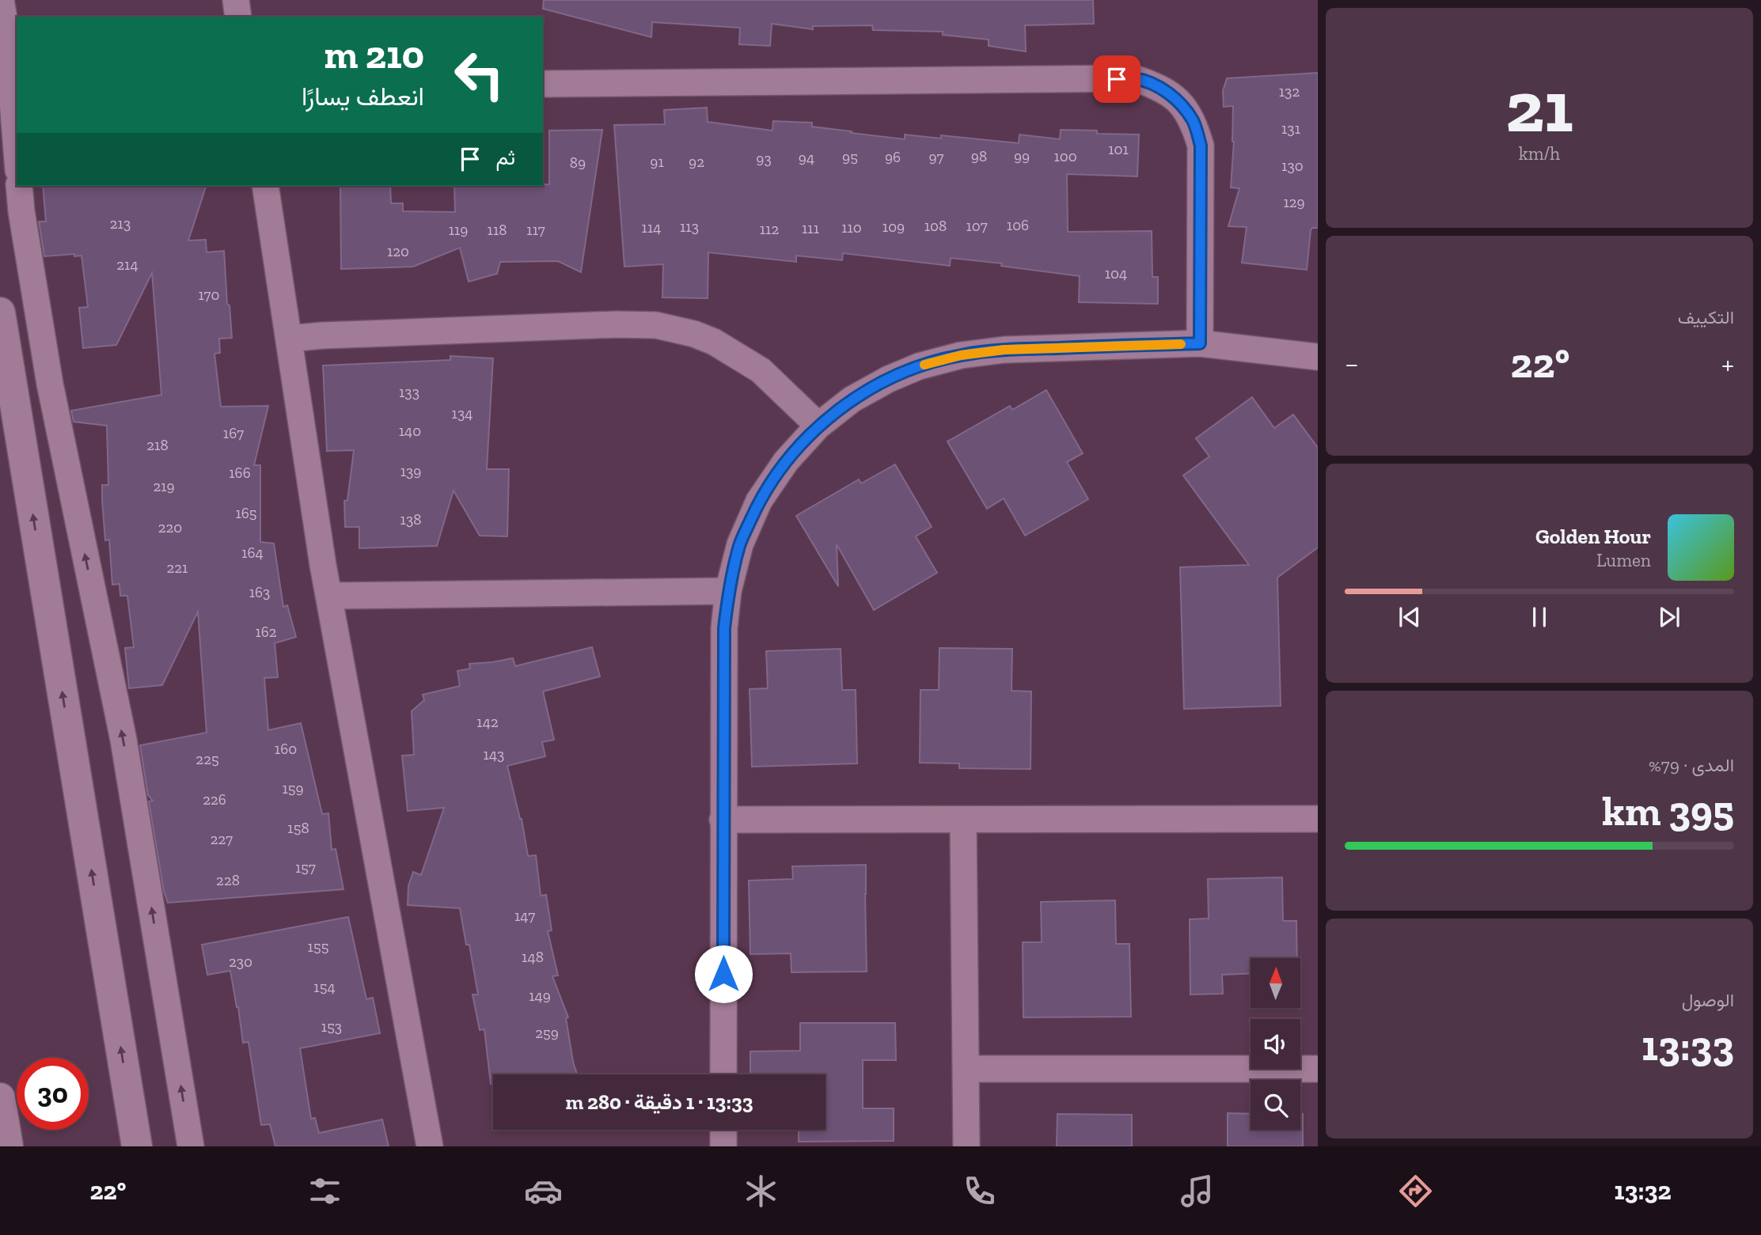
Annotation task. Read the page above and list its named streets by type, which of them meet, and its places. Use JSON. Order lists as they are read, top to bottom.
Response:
{
  "house_numbers": [
    "132",
    "131",
    "101",
    "98",
    "99",
    "100",
    "95",
    "96",
    "97",
    "94",
    "93",
    "91",
    "92",
    "89",
    "130",
    "129",
    "213",
    "106",
    "108",
    "107",
    "113",
    "109",
    "114",
    "110",
    "111",
    "112",
    "119",
    "118",
    "117",
    "120",
    "214",
    "104",
    "170",
    "133",
    "134",
    "140",
    "167",
    "218",
    "139",
    "166",
    "219",
    "165",
    "138",
    "220",
    "164",
    "221",
    "163",
    "162",
    "142",
    "160",
    "143",
    "225",
    "159",
    "226",
    "158",
    "227",
    "157",
    "228",
    "147",
    "155",
    "148",
    "230",
    "154",
    "149",
    "153",
    "259"
  ],
  "north": "top",
  "page": {
    "tile": [
      ["21", "km/h"],
      "التكييف",
      ["المدى · 79%", "395 km"],
      ["الوصول", "13:33"]
    ],
    "turn": ["210 m", "انعطف يسارًا"],
    "then": "ثم",
    "heat": ["−", "22°", "+"],
    "song": ["Golden Hour", "Lumen"],
    "limit": "30",
    "trip": "13:33 · 1 دقيقة · 280 m",
    "tabs": ["13:32", "22°"]
  }
}
